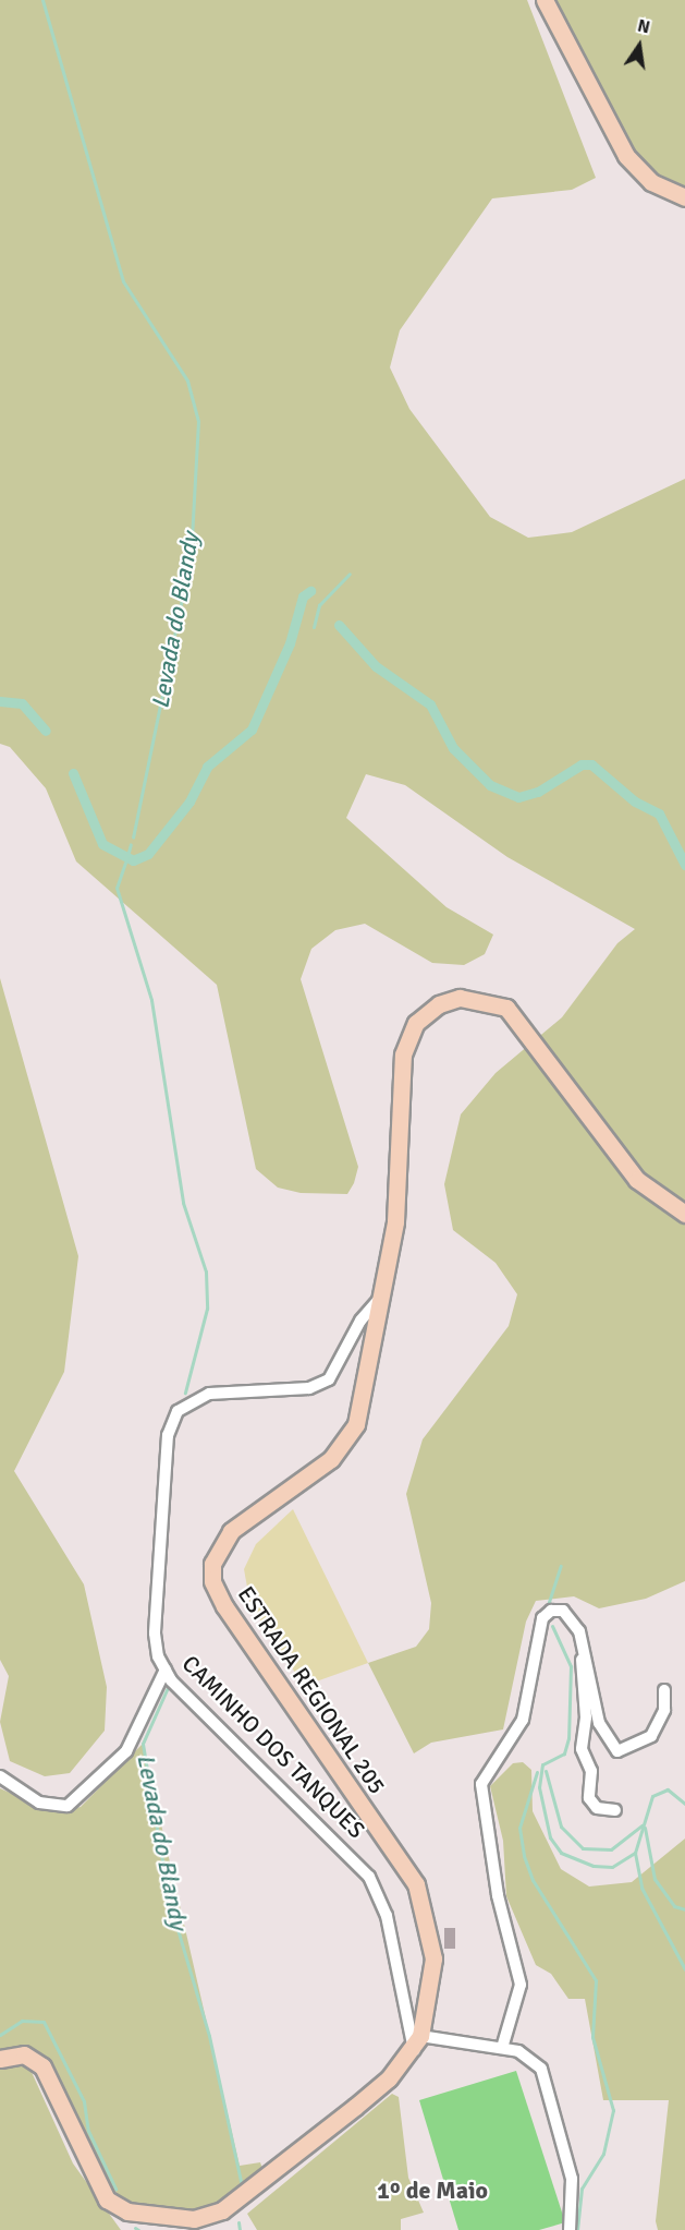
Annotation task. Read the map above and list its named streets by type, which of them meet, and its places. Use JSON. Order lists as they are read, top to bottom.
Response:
{
  "streets": {
    "main road": ["ESTRADA REGIONAL 205"],
    "street": ["CAMINHO DOS TANQUES"]
  },
  "crossings": [
    ["ESTRADA REGIONAL 205", "CAMINHO DOS TANQUES"]
  ],
  "districts": ["1º de Maio"],
  "water": ["Levada do Blandy"],
  "north": "top"
}
